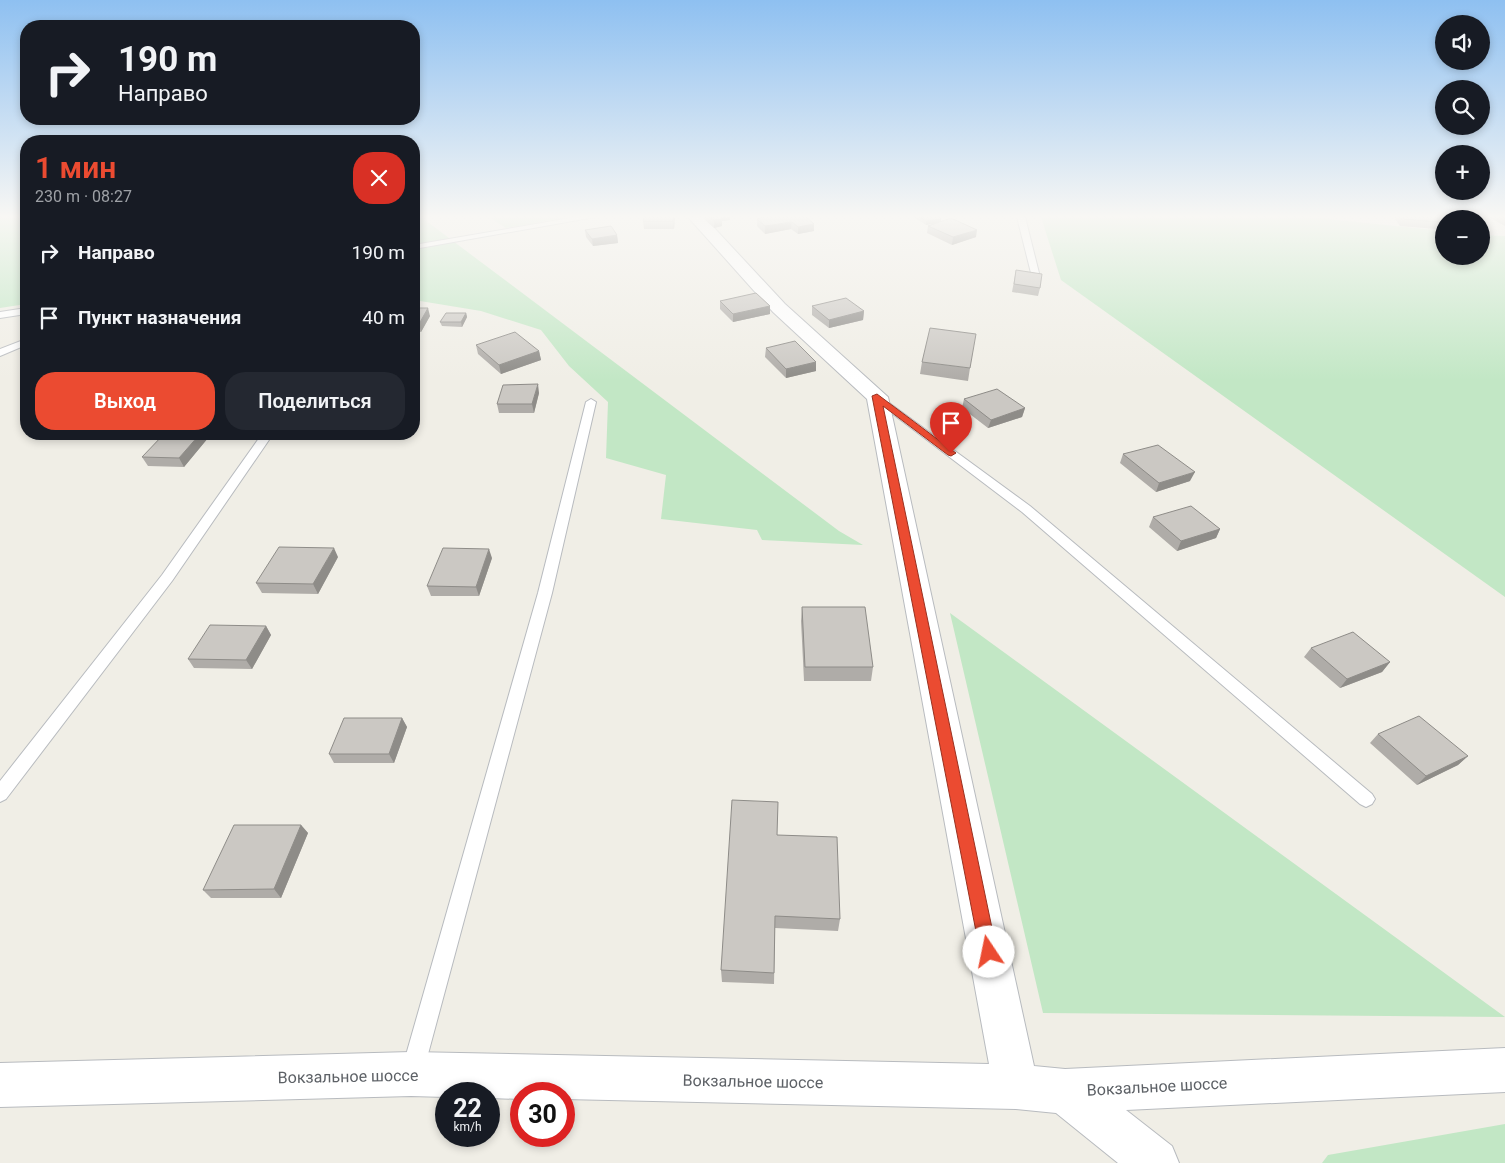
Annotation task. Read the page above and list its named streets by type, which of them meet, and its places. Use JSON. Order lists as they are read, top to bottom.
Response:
{
  "streets": {
    "street": ["Вокзальное шоссе"]
  },
  "page": {
    "map_buttons": ["+", "−"],
    "turn": ["190 m", "Направо"],
    "heading": ["1 мин", "230 m · 08:27"],
    "list": [
      {
        "name": "Направо",
        "value": "190 m"
      },
      {
        "name": "Пункт назначения",
        "value": "40 m"
      }
    ],
    "buttons": ["Выход", "Поделиться"],
    "speed": "22 km/h",
    "limit": "30"
  }
}
